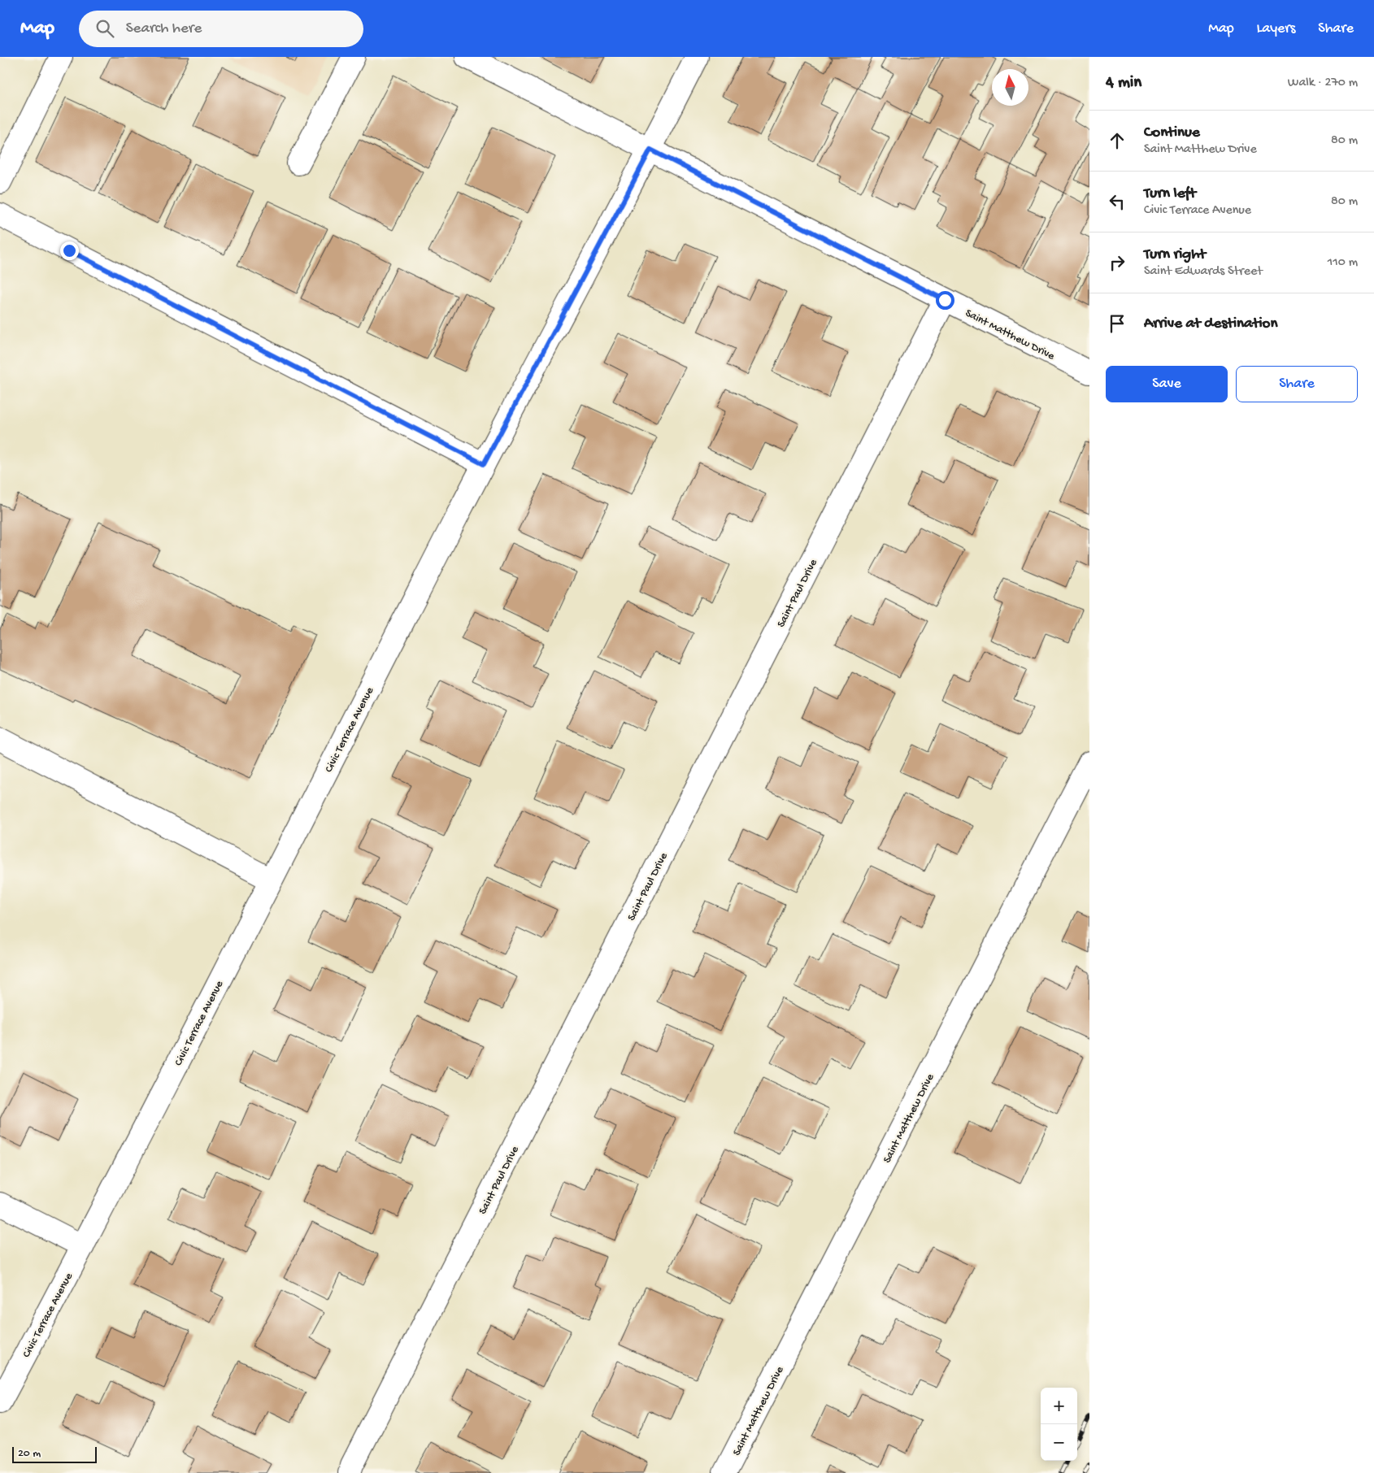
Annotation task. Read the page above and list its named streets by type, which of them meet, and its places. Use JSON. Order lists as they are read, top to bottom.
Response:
{
  "streets": {
    "street": ["Saint Matthew Drive", "Saint Paul Drive", "Civic Terrace Avenue"]
  },
  "crossings": [
    ["Saint Matthew Drive", "Saint Paul Drive"],
    ["Saint Matthew Drive", "Civic Terrace Avenue"]
  ],
  "scale_bar": "20 m",
  "north": "top",
  "page": {
    "header": "Map",
    "search": "Search here",
    "nav": ["Map", "Layers", "Share"],
    "heading": ["4 min", "Walk · 270 m"],
    "list": [
      ["Continue", "Saint Matthew Drive", "80 m"],
      ["Turn left", "Civic Terrace Avenue", "80 m"],
      ["Turn right", "Saint Edwards Street", "110 m"],
      "Arrive at destination"
    ],
    "buttons": ["Save", "Share"],
    "map_buttons": ["+", "−"],
    "scale": "20 m"
  }
}
